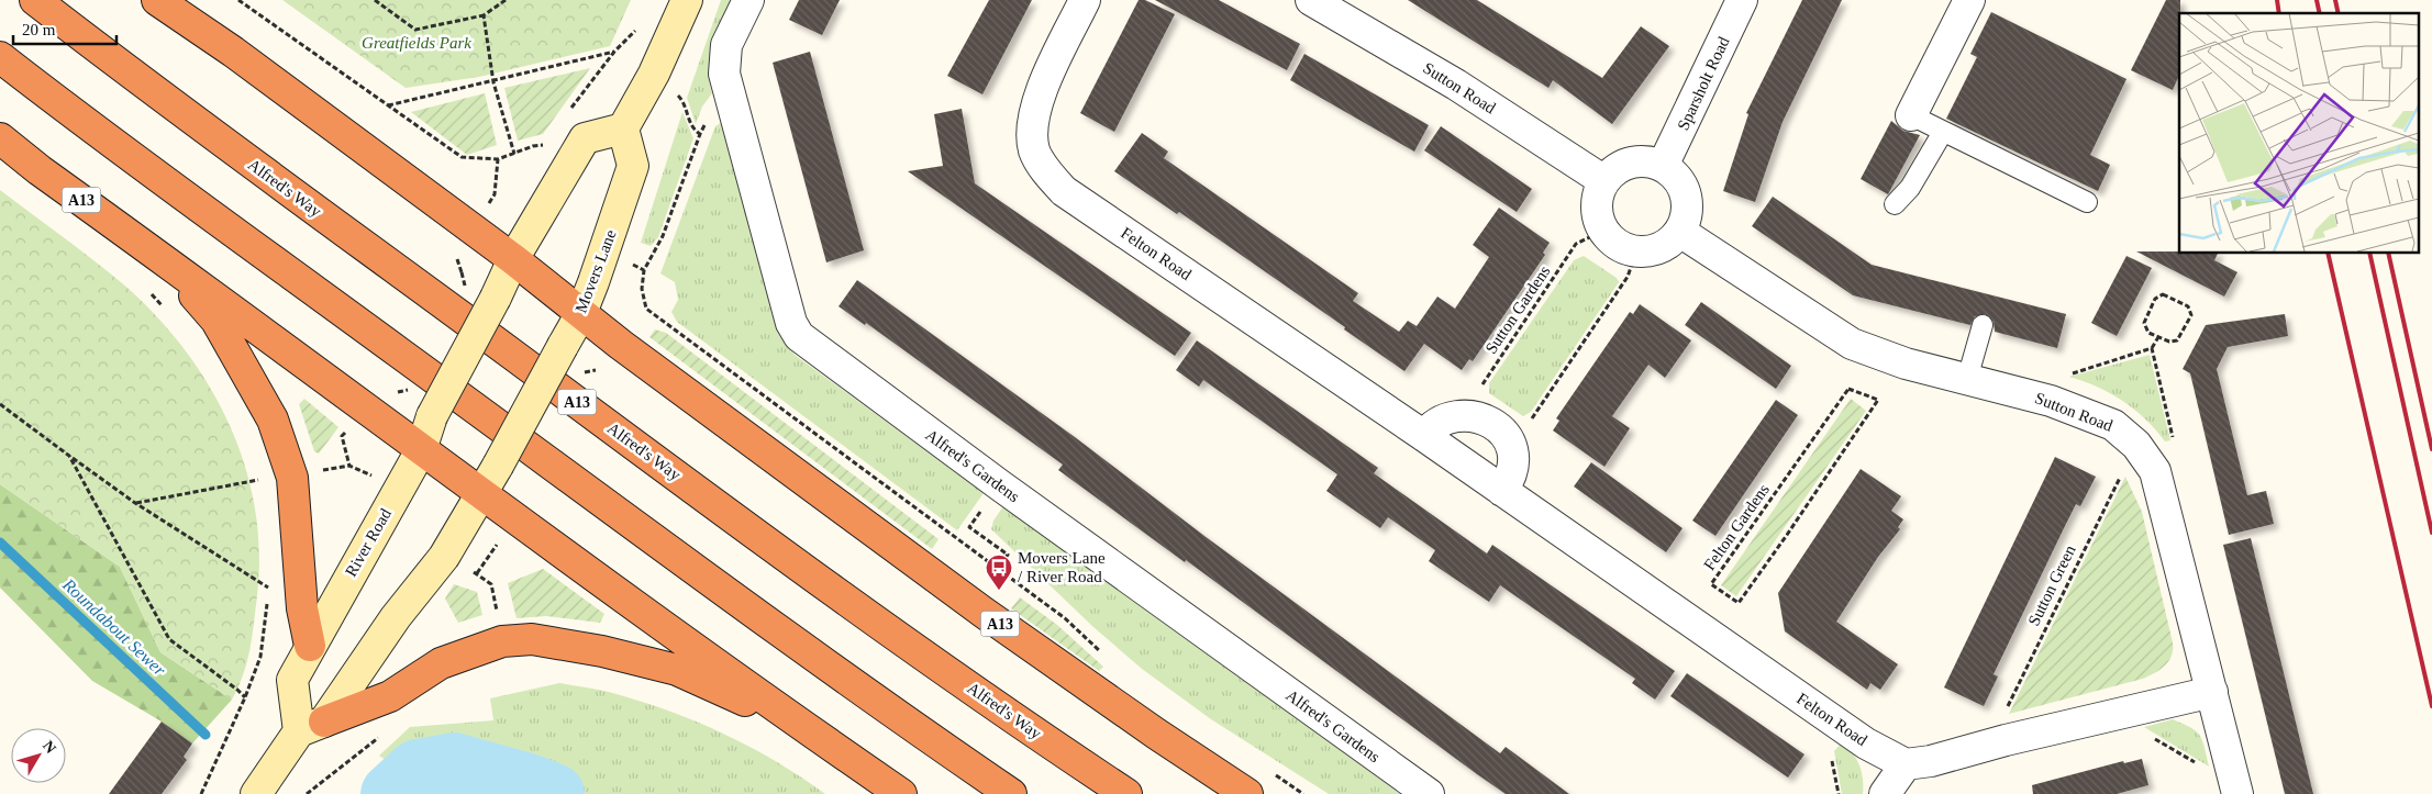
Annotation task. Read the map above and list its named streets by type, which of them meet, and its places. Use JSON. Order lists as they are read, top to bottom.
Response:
{
  "streets": {
    "highway": ["Alfred's Way", "A13"],
    "street": [
      "Sparsholt Road",
      "Sutton Road",
      "Felton Road",
      "Movers Lane",
      "Alfred's Gardens",
      "River Road"
    ],
    "path": ["Sutton Gardens", "Felton Gardens", "Sutton Green"]
  },
  "crossings": [
    ["Sparsholt Road", "Sutton Road"],
    ["Sparsholt Road", "Sutton Gardens"],
    ["Sutton Road", "Sutton Gardens"],
    ["Sutton Road", "Sutton Green"],
    ["A13", "Movers Lane"],
    ["A13", "River Road"]
  ],
  "water": ["Roundabout Sewer"],
  "parks": ["Greatfields Park"],
  "places": {
    "bus stop": ["Movers Lane / River Road"]
  },
  "scale_bar": "20 m",
  "north": "top right"
}
